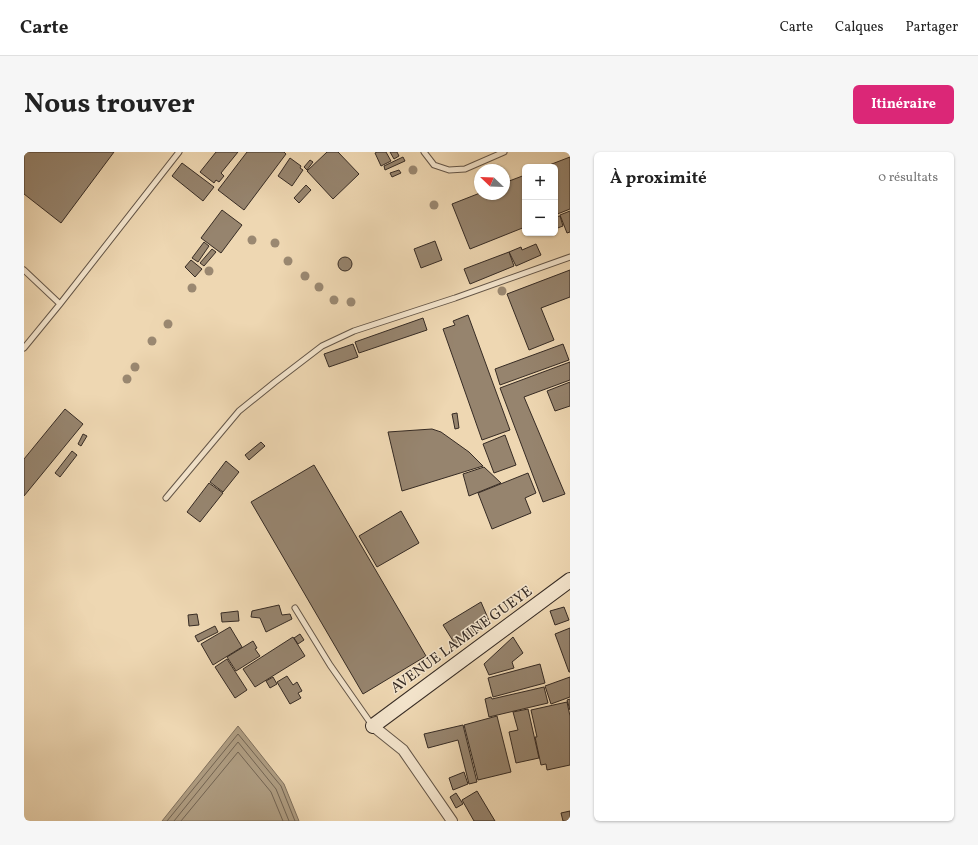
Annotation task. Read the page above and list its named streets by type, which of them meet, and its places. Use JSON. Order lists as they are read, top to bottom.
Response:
{
  "streets": {
    "street": ["AVENUE LAMINE GUEYE"]
  },
  "north": "top left",
  "page": {
    "header": "Carte",
    "nav": ["Carte", "Calques", "Partager"],
    "title": "Nous trouver",
    "buttons": "Itinéraire",
    "heading": ["À proximité", "0 résultats"],
    "map_buttons": ["+", "−"]
  }
}
